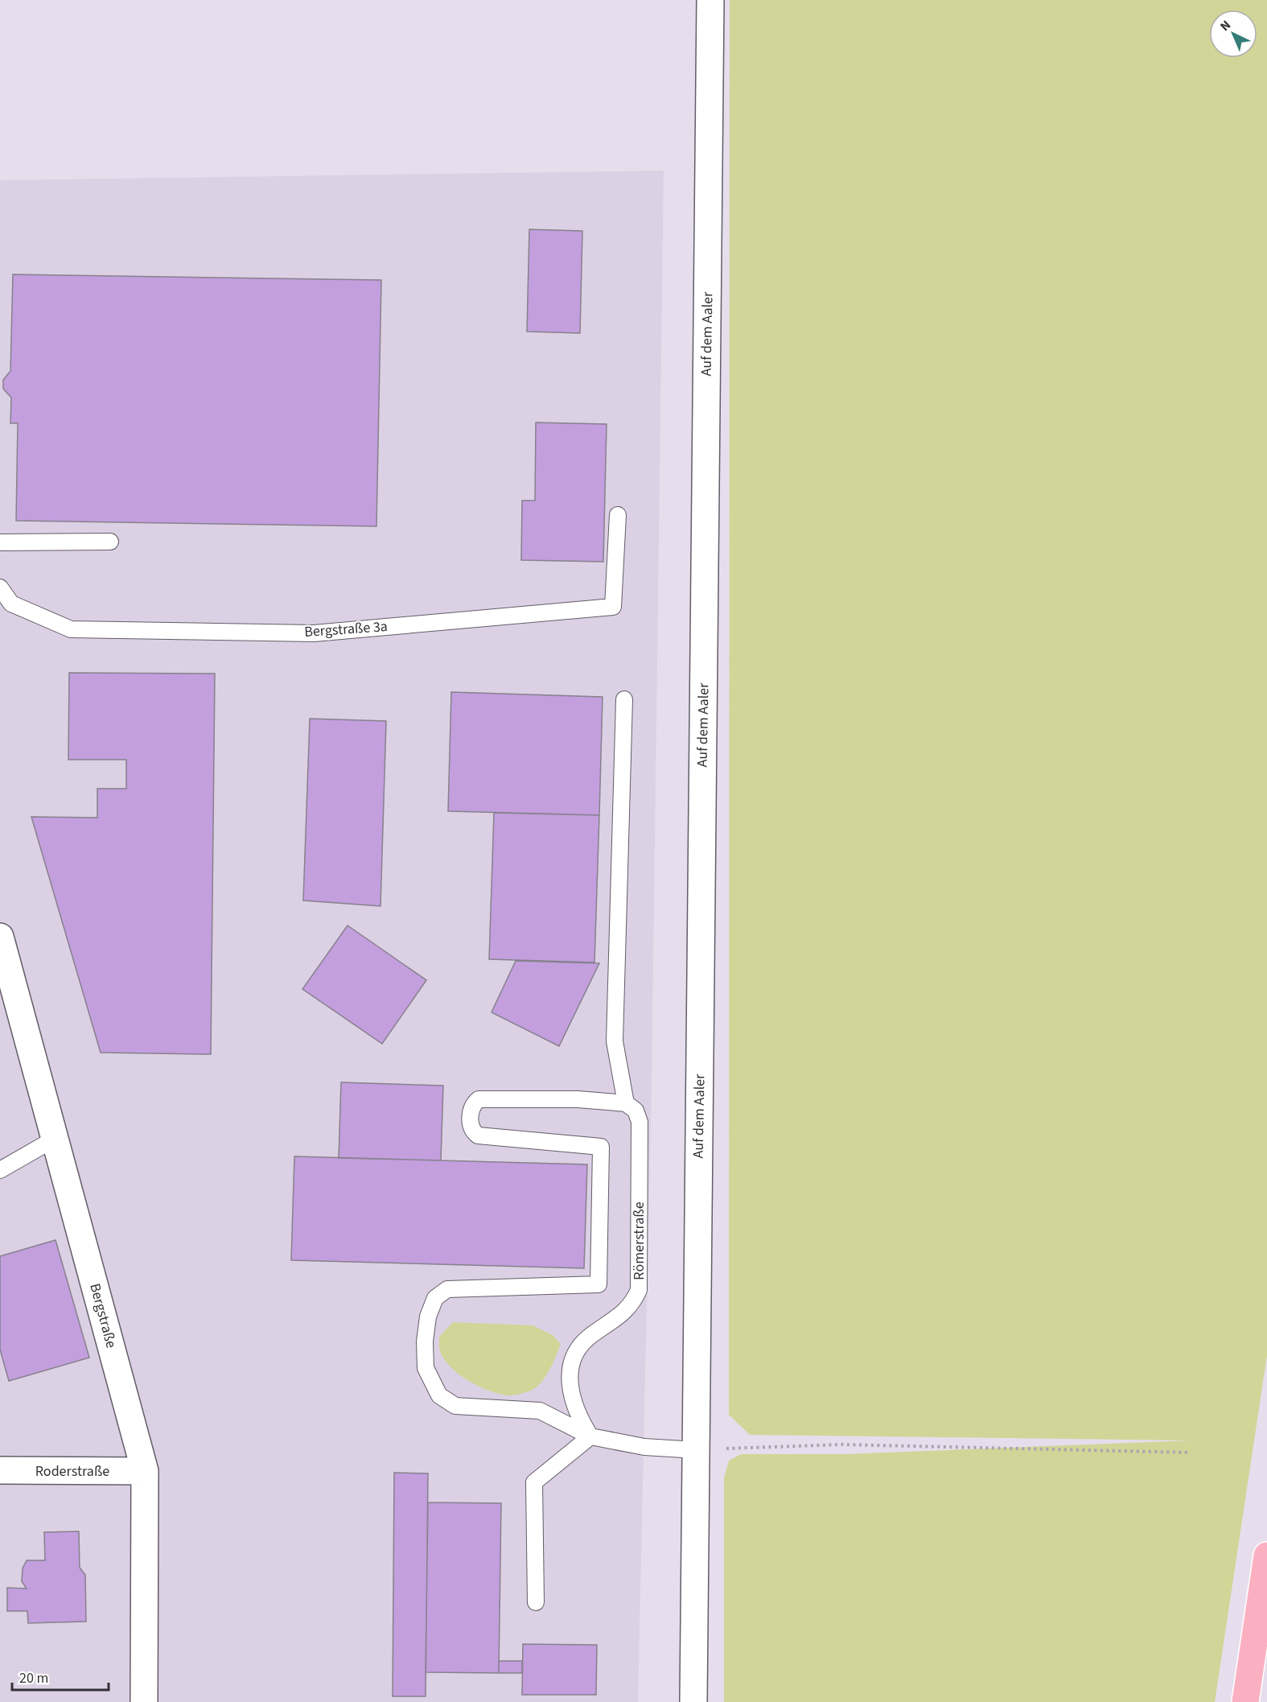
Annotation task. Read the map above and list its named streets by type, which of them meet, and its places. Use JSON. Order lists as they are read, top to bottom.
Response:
{
  "streets": {
    "street": ["Auf dem Aaler", "Bergstraße", "Roderstraße"],
    "lane": ["Bergstraße 3a", "Römerstraße"]
  },
  "crossings": [
    ["Bergstraße", "Roderstraße"]
  ],
  "scale_bar": "20 m",
  "north": "top left"
}
